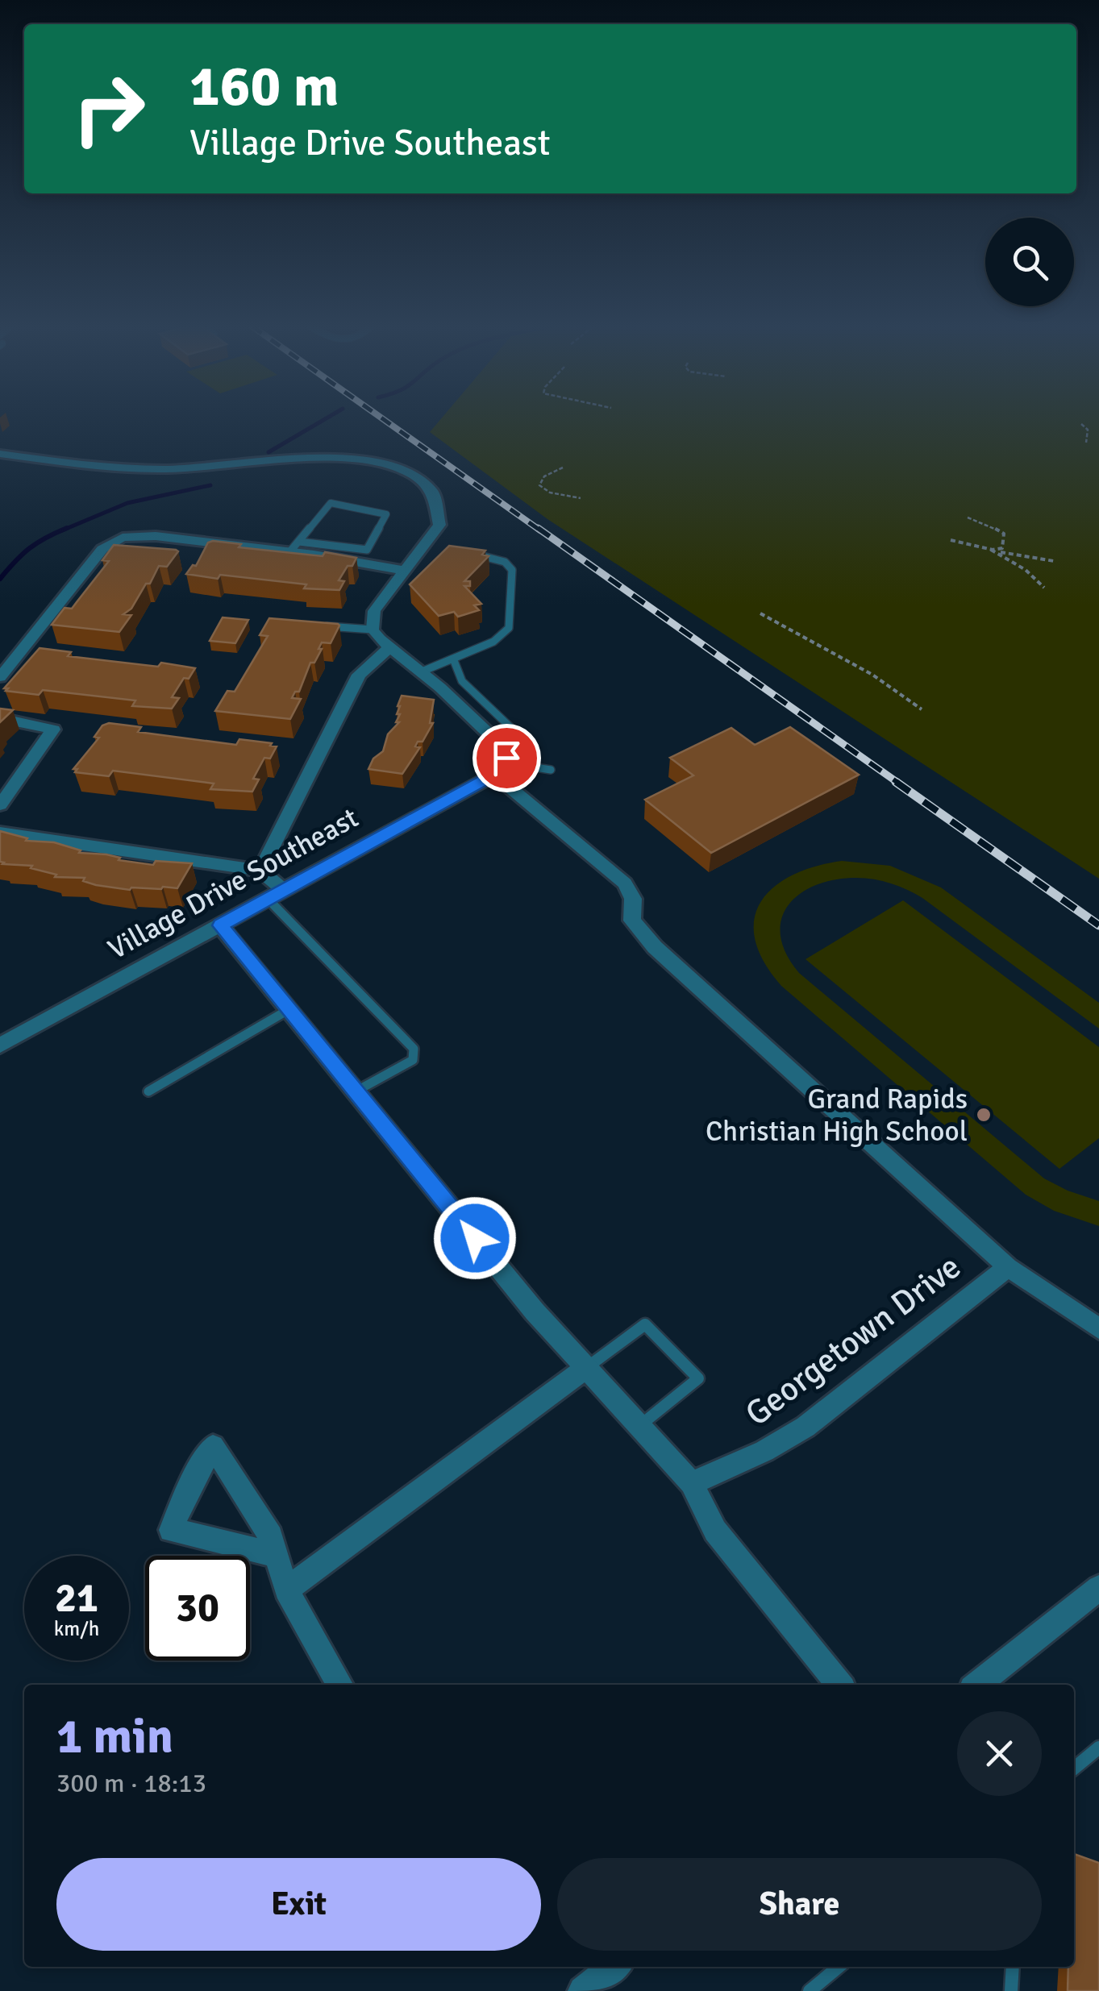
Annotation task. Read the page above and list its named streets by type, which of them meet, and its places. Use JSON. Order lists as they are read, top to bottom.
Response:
{
  "streets": {
    "street": ["Village Drive Southeast", "Georgetown Drive"]
  },
  "places": ["Grand Rapids Christian High School"],
  "page": {
    "turn": ["160 m", "Village Drive Southeast"],
    "speed": "21 km/h",
    "limit": "30",
    "heading": ["1 min", "300 m · 18:13"],
    "buttons": ["Exit", "Share"]
  }
}
